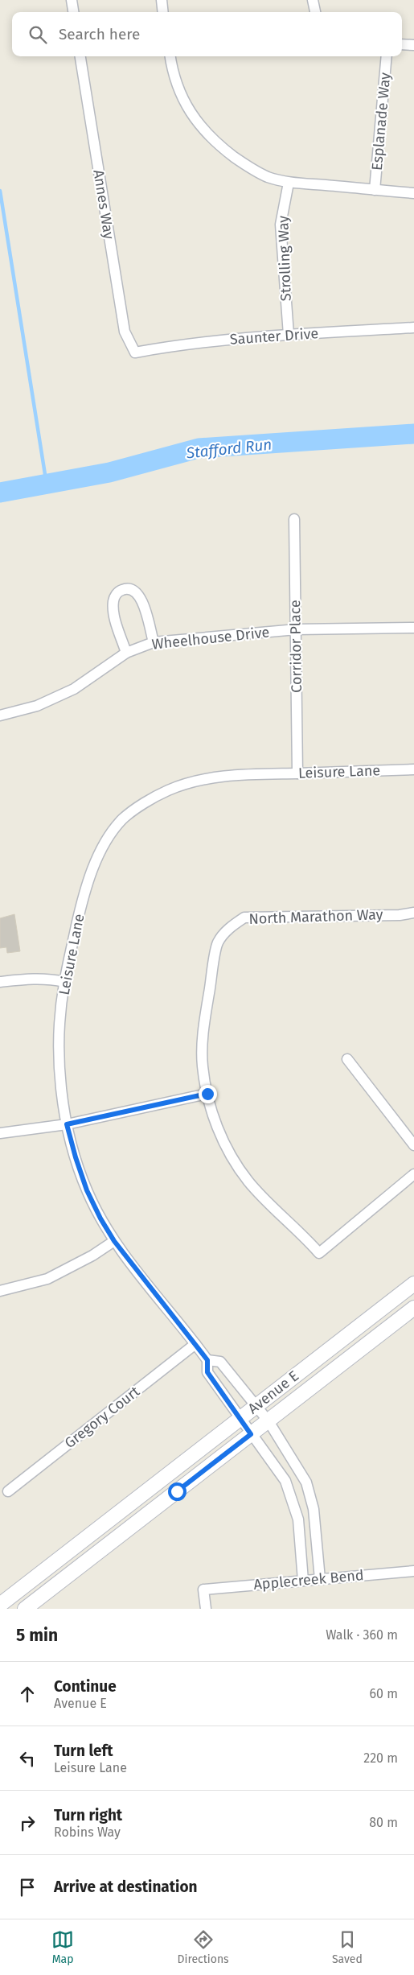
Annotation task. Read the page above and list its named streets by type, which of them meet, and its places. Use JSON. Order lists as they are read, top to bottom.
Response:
{
  "streets": {
    "street": [
      "Esplanade Way",
      "Annes Way",
      "Strolling Way",
      "Saunter Drive",
      "Wheelhouse Drive",
      "Corridor Place",
      "Leisure Lane",
      "North Marathon Way",
      "Avenue E",
      "Gregory Court",
      "Applecreek Bend"
    ]
  },
  "crossings": [
    ["Annes Way", "Saunter Drive"],
    ["Strolling Way", "Saunter Drive"],
    ["Wheelhouse Drive", "Corridor Place"],
    ["Corridor Place", "Leisure Lane"],
    ["Leisure Lane", "Avenue E"],
    ["Leisure Lane", "Gregory Court"],
    ["Leisure Lane", "Applecreek Bend"]
  ],
  "water": ["Stafford Run"],
  "page": {
    "search": "Search here",
    "heading": ["5 min", "Walk · 360 m"],
    "list": [
      ["Continue", "Avenue E", "60 m"],
      ["Turn left", "Leisure Lane", "220 m"],
      ["Turn right", "Robins Way", "80 m"],
      "Arrive at destination"
    ],
    "nav": ["Map", "Directions", "Saved"]
  }
}
